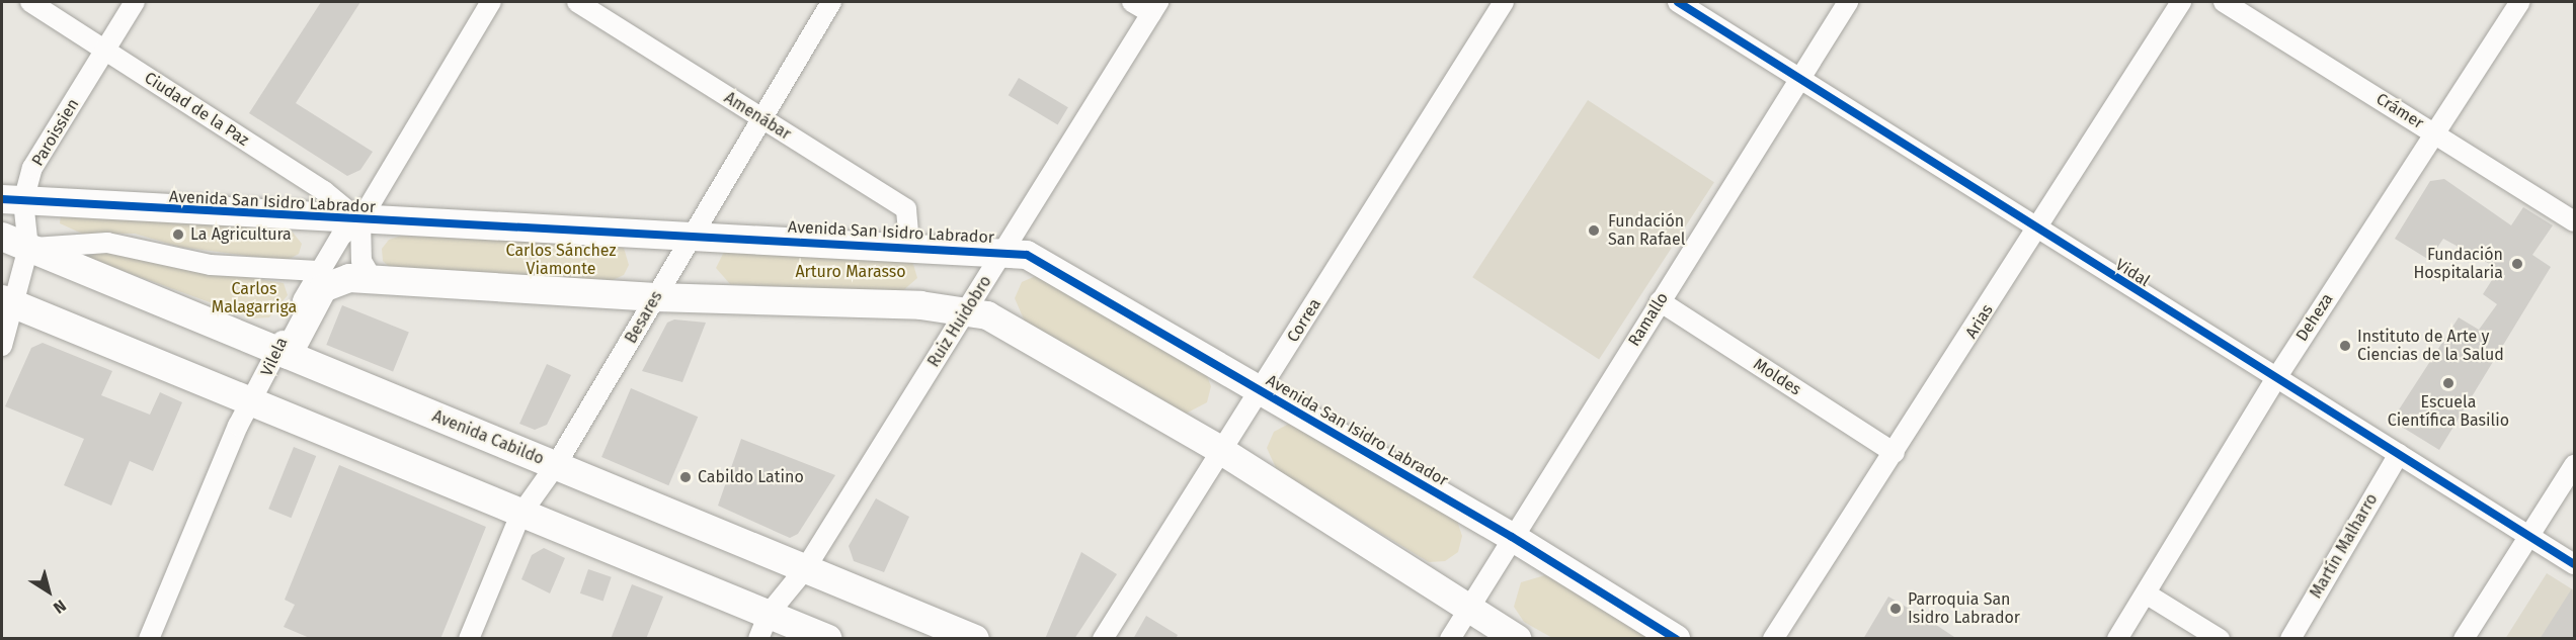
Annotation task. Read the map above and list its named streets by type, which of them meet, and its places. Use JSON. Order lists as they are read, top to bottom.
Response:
{
  "streets": {
    "street": [
      "Ciudad de la Paz",
      "Crámer",
      "Amenábar",
      "Paroissien",
      "Avenida San Isidro Labrador",
      "Vidal",
      "Besares",
      "Deheza",
      "Ramallo",
      "Correa",
      "Ruiz Huidobro",
      "Arias",
      "Vilela",
      "Moldes",
      "Avenida Cabildo",
      "Martín Malharro"
    ]
  },
  "crossings": [
    ["Ciudad de la Paz", "Paroissien"],
    ["Ciudad de la Paz", "Avenida San Isidro Labrador"],
    ["Ciudad de la Paz", "Vilela"],
    ["Crámer", "Deheza"],
    ["Amenábar", "Avenida San Isidro Labrador"],
    ["Amenábar", "Besares"],
    ["Paroissien", "Avenida San Isidro Labrador"],
    ["Paroissien", "Avenida Cabildo"],
    ["Avenida San Isidro Labrador", "Besares"],
    ["Avenida San Isidro Labrador", "Ramallo"],
    ["Avenida San Isidro Labrador", "Correa"],
    ["Avenida San Isidro Labrador", "Ruiz Huidobro"],
    ["Avenida San Isidro Labrador", "Vilela"],
    ["Vidal", "Deheza"],
    ["Vidal", "Ramallo"],
    ["Vidal", "Arias"],
    ["Vidal", "Martín Malharro"],
    ["Besares", "Avenida Cabildo"],
    ["Ramallo", "Moldes"],
    ["Ruiz Huidobro", "Avenida Cabildo"],
    ["Arias", "Moldes"],
    ["Vilela", "Avenida Cabildo"]
  ],
  "parks": ["Carlos Sánchez Viamonte", "Arturo Marasso", "Carlos Malagarriga"],
  "places": [
    "Fundación San Rafael",
    "La Agricultura",
    "Fundación Hospitalaria",
    "Instituto de Arte y Ciencias de la Salud",
    "Escuela Científica Basilio",
    "Cabildo Latino",
    "Parroquia San Isidro Labrador"
  ],
  "north": "bottom right"
}
